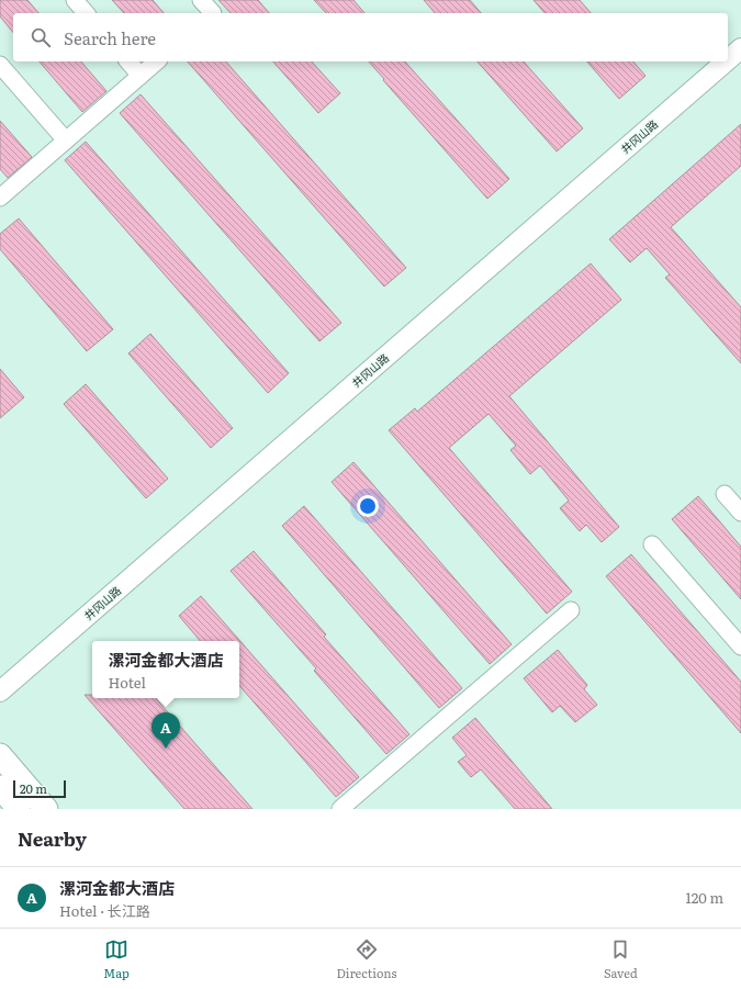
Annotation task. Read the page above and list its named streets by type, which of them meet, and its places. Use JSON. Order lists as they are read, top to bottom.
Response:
{
  "streets": {
    "street": ["井冈山路"]
  },
  "scale_bar": "20 m",
  "page": {
    "search": "Search here",
    "popup": ["漯河金都大酒店", "Hotel"],
    "pins": "A",
    "scale": "20 m",
    "heading": "Nearby",
    "list": [
      {
        "mark": "A",
        "name": "漯河金都大酒店",
        "note": "Hotel · 长江路",
        "value": "120 m"
      }
    ],
    "nav": ["Map", "Directions", "Saved"]
  }
}
